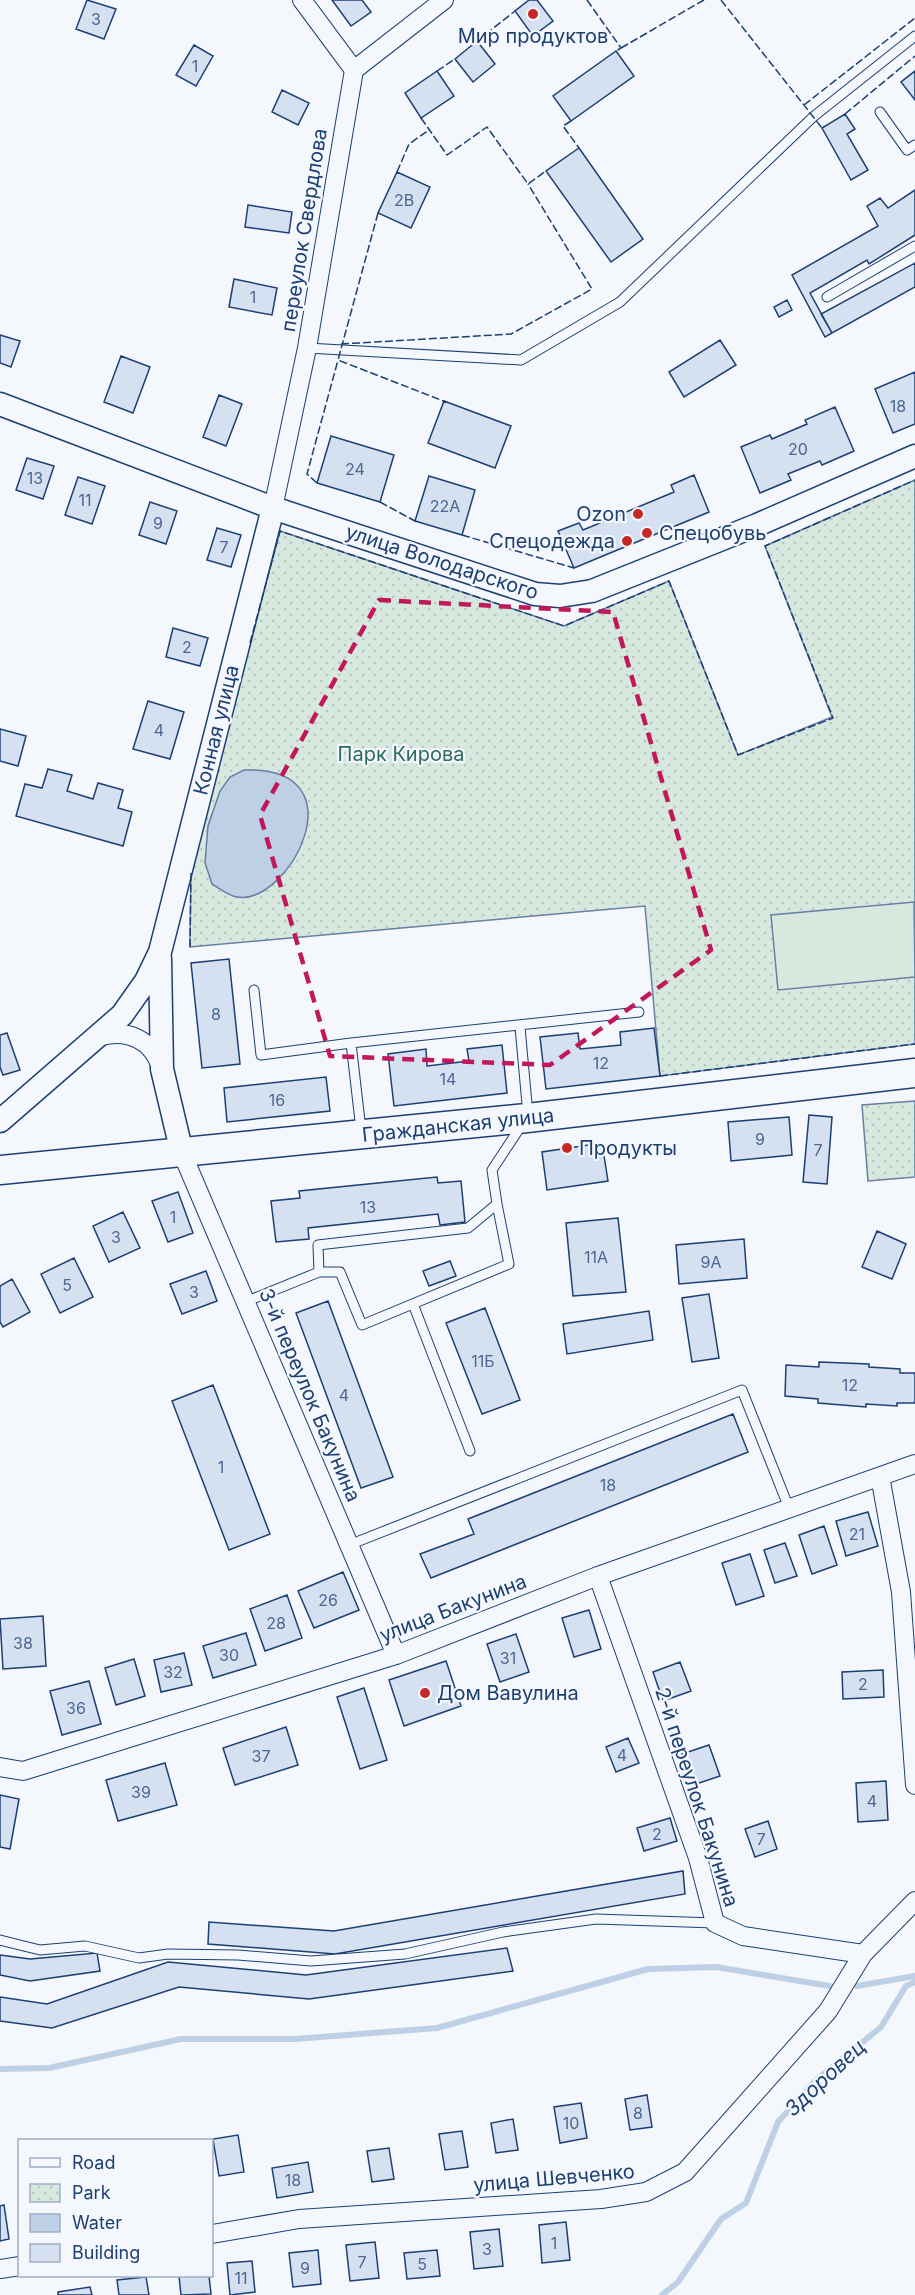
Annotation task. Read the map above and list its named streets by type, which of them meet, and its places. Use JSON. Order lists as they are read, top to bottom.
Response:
{
  "streets": {
    "main road": ["Гражданская улица"],
    "street": [
      "переулок Свердлова",
      "улица Володарского",
      "Конная улица",
      "3-й переулок Бакунина",
      "улица Бакунина",
      "2-й переулок Бакунина",
      "улица Шевченко"
    ]
  },
  "crossings": [
    ["переулок Свердлова", "улица Володарского"],
    ["переулок Свердлова", "Конная улица"],
    ["улица Володарского", "Конная улица"],
    ["Конная улица", "Гражданская улица"],
    ["Конная улица", "3-й переулок Бакунина"],
    ["Гражданская улица", "3-й переулок Бакунина"],
    ["3-й переулок Бакунина", "улица Бакунина"],
    ["улица Бакунина", "2-й переулок Бакунина"],
    ["2-й переулок Бакунина", "улица Шевченко"]
  ],
  "water": ["Здоровец"],
  "parks": ["Парк Кирова"],
  "places": [
    "Мир продуктов",
    "Ozon",
    "Спецобувь",
    "Спецодежда",
    "Продукты",
    "Дом Вавулина"
  ],
  "house_numbers": [
    "3",
    "1",
    "2В",
    "1",
    "18",
    "20",
    "24",
    "13",
    "11",
    "22А",
    "9",
    "7",
    "2",
    "4",
    "8",
    "12",
    "14",
    "16",
    "9",
    "7",
    "13",
    "1",
    "3",
    "11А",
    "9А",
    "5",
    "3",
    "11Б",
    "12",
    "4",
    "1",
    "18",
    "21",
    "26",
    "28",
    "38",
    "30",
    "31",
    "32",
    "2",
    "36",
    "4",
    "37",
    "39",
    "4",
    "2",
    "7",
    "8",
    "10",
    "18",
    "1",
    "3",
    "7",
    "5",
    "9",
    "11"
  ],
  "legend": [
    "Road",
    "Park",
    "Water",
    "Building"
  ]
}
